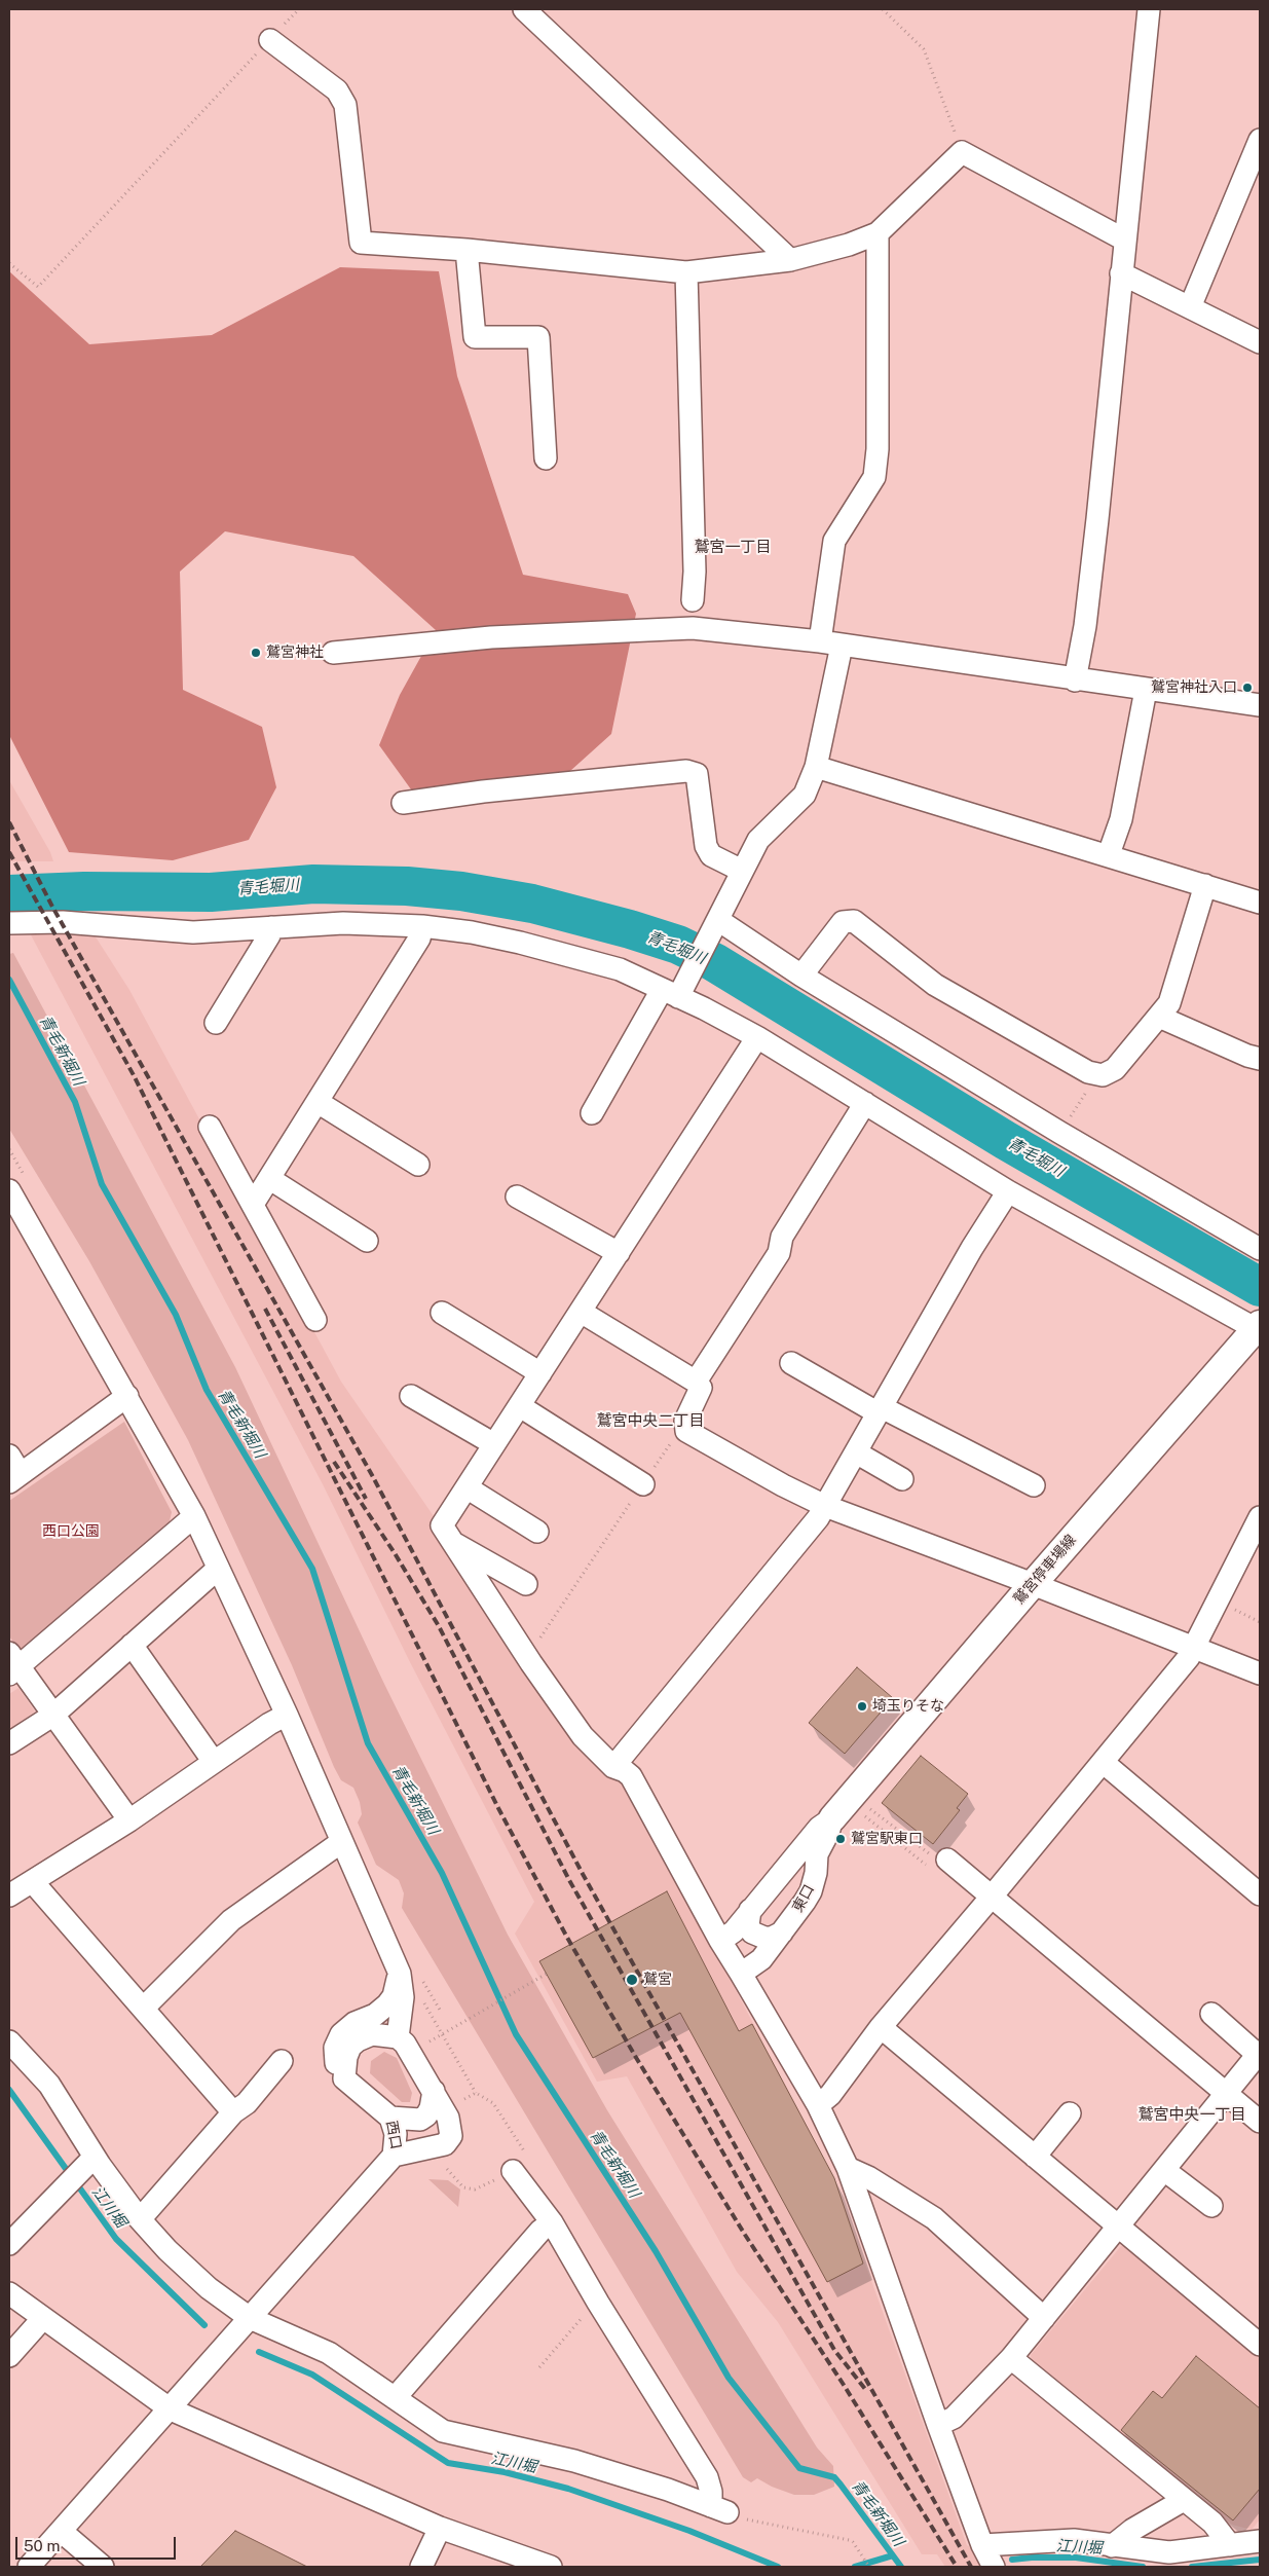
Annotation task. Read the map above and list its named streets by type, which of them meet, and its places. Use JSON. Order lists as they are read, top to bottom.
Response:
{
  "streets": {
    "main road": ["鷲宮停車場線"],
    "street": ["東口", "西口"]
  },
  "crossings": [
    ["鷲宮停車場線", "東口"]
  ],
  "districts": ["鷲宮一丁目", "鷲宮中央二丁目", "鷲宮中央一丁目"],
  "water": ["青毛堀川", "青毛新堀川", "江川堀"],
  "parks": ["西口公園"],
  "places": [
    "鷲宮神社",
    "鷲宮神社入口",
    "埼玉りそな",
    "鷲宮駅東口",
    "鷲宮"
  ],
  "scale_bar": "50 m"
}
